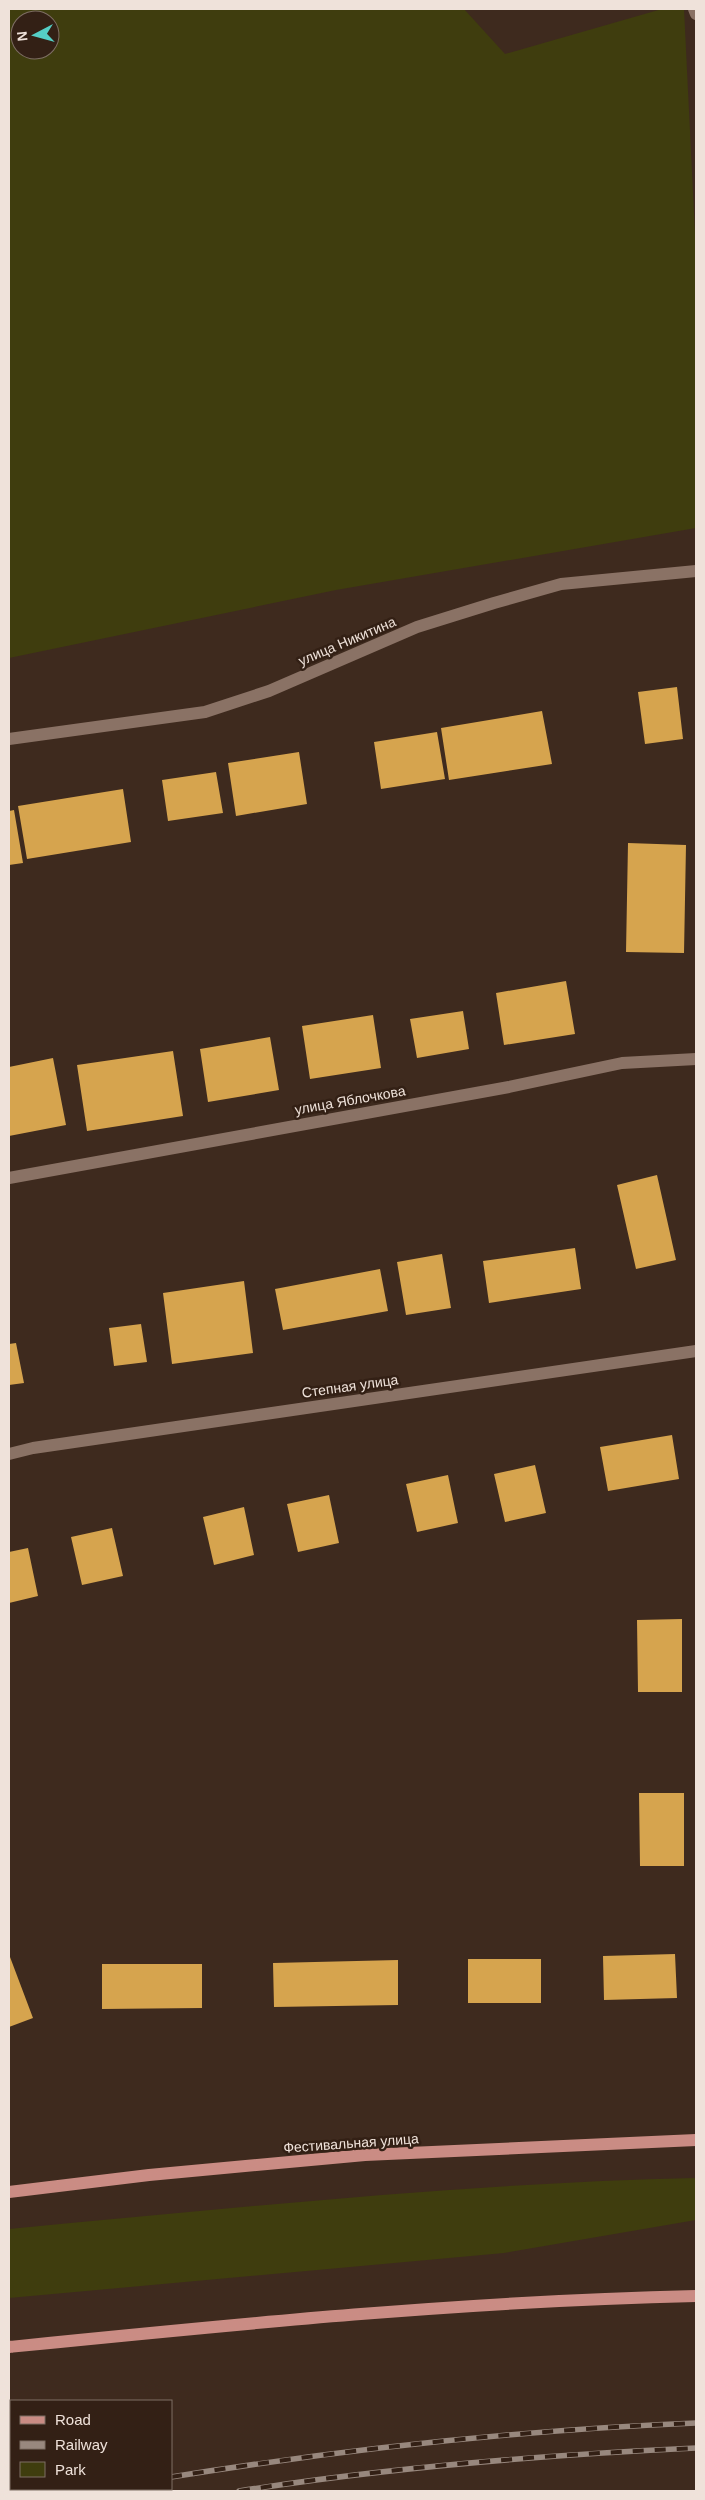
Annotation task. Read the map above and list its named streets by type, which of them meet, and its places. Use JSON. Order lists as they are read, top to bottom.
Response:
{
  "streets": {
    "main road": ["Фестивальная улица"],
    "street": ["улица Никитина", "улица Яблочкова", "Степная улица"]
  },
  "legend": ["Road", "Railway", "Park"],
  "north": "left"
}
